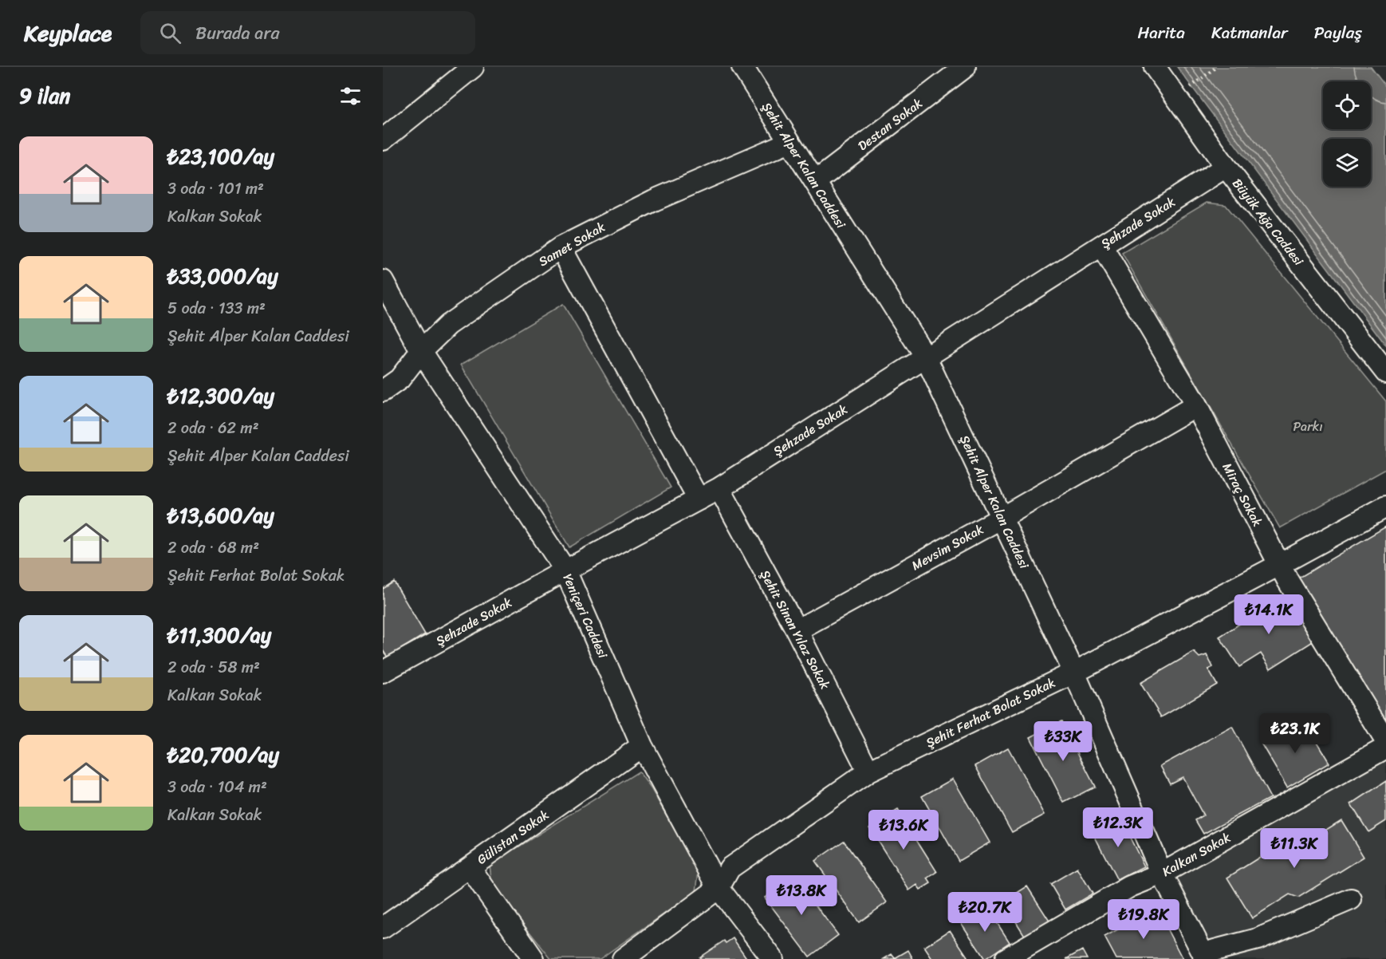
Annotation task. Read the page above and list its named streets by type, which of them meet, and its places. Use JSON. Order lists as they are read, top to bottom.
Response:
{
  "streets": {
    "street": [
      "Destan Sokak",
      "Şehit Alper Kalan Caddesi",
      "Büyük Ağa Caddesi",
      "Şehzade Sokak",
      "Samet Sokak",
      "Miraç Sokak",
      "Mevsim Sokak",
      "Yeniçeri Caddesi",
      "Şehit Sinan Yılaz Sokak",
      "Şehit Ferhat Bolat Sokak",
      "Gülistan Sokak",
      "Kalkan Sokak"
    ]
  },
  "crossings": [
    ["Destan Sokak", "Şehit Alper Kalan Caddesi"],
    ["Şehit Alper Kalan Caddesi", "Şehzade Sokak"],
    ["Şehit Alper Kalan Caddesi", "Samet Sokak"],
    ["Şehit Alper Kalan Caddesi", "Mevsim Sokak"],
    ["Şehit Alper Kalan Caddesi", "Şehit Ferhat Bolat Sokak"],
    ["Şehit Alper Kalan Caddesi", "Kalkan Sokak"],
    ["Büyük Ağa Caddesi", "Şehzade Sokak"],
    ["Şehzade Sokak", "Miraç Sokak"],
    ["Şehzade Sokak", "Yeniçeri Caddesi"],
    ["Şehzade Sokak", "Şehit Sinan Yılaz Sokak"],
    ["Samet Sokak", "Yeniçeri Caddesi"],
    ["Miraç Sokak", "Mevsim Sokak"],
    ["Miraç Sokak", "Şehit Ferhat Bolat Sokak"],
    ["Mevsim Sokak", "Şehit Sinan Yılaz Sokak"],
    ["Yeniçeri Caddesi", "Şehit Ferhat Bolat Sokak"],
    ["Yeniçeri Caddesi", "Gülistan Sokak"],
    ["Şehit Sinan Yılaz Sokak", "Şehit Ferhat Bolat Sokak"]
  ],
  "parks": ["Parkı"],
  "page": {
    "header": "Keyplace",
    "search": "Burada ara",
    "nav": ["Harita", "Katmanlar", "Paylaş"],
    "heading": "9 ilan",
    "list": [
      {
        "name": "₺23,100/ay",
        "note": "3 oda · 101 m² · Kalkan Sokak"
      },
      {
        "name": "₺33,000/ay",
        "note": "5 oda · 133 m² · Şehit Alper Kalan Caddesi"
      },
      {
        "name": "₺12,300/ay",
        "note": "2 oda · 62 m² · Şehit Alper Kalan Caddesi"
      },
      {
        "name": "₺13,600/ay",
        "note": "2 oda · 68 m² · Şehit Ferhat Bolat Sokak"
      },
      {
        "name": "₺11,300/ay",
        "note": "2 oda · 58 m² · Kalkan Sokak"
      },
      {
        "name": "₺20,700/ay",
        "note": "3 oda · 104 m² · Kalkan Sokak"
      }
    ],
    "price": [
      "₺14.1K",
      "₺23.1K",
      "₺33K",
      "₺12.3K",
      "₺13.6K",
      "₺11.3K",
      "₺13.8K",
      "₺20.7K",
      "₺19.8K"
    ]
  }
}
